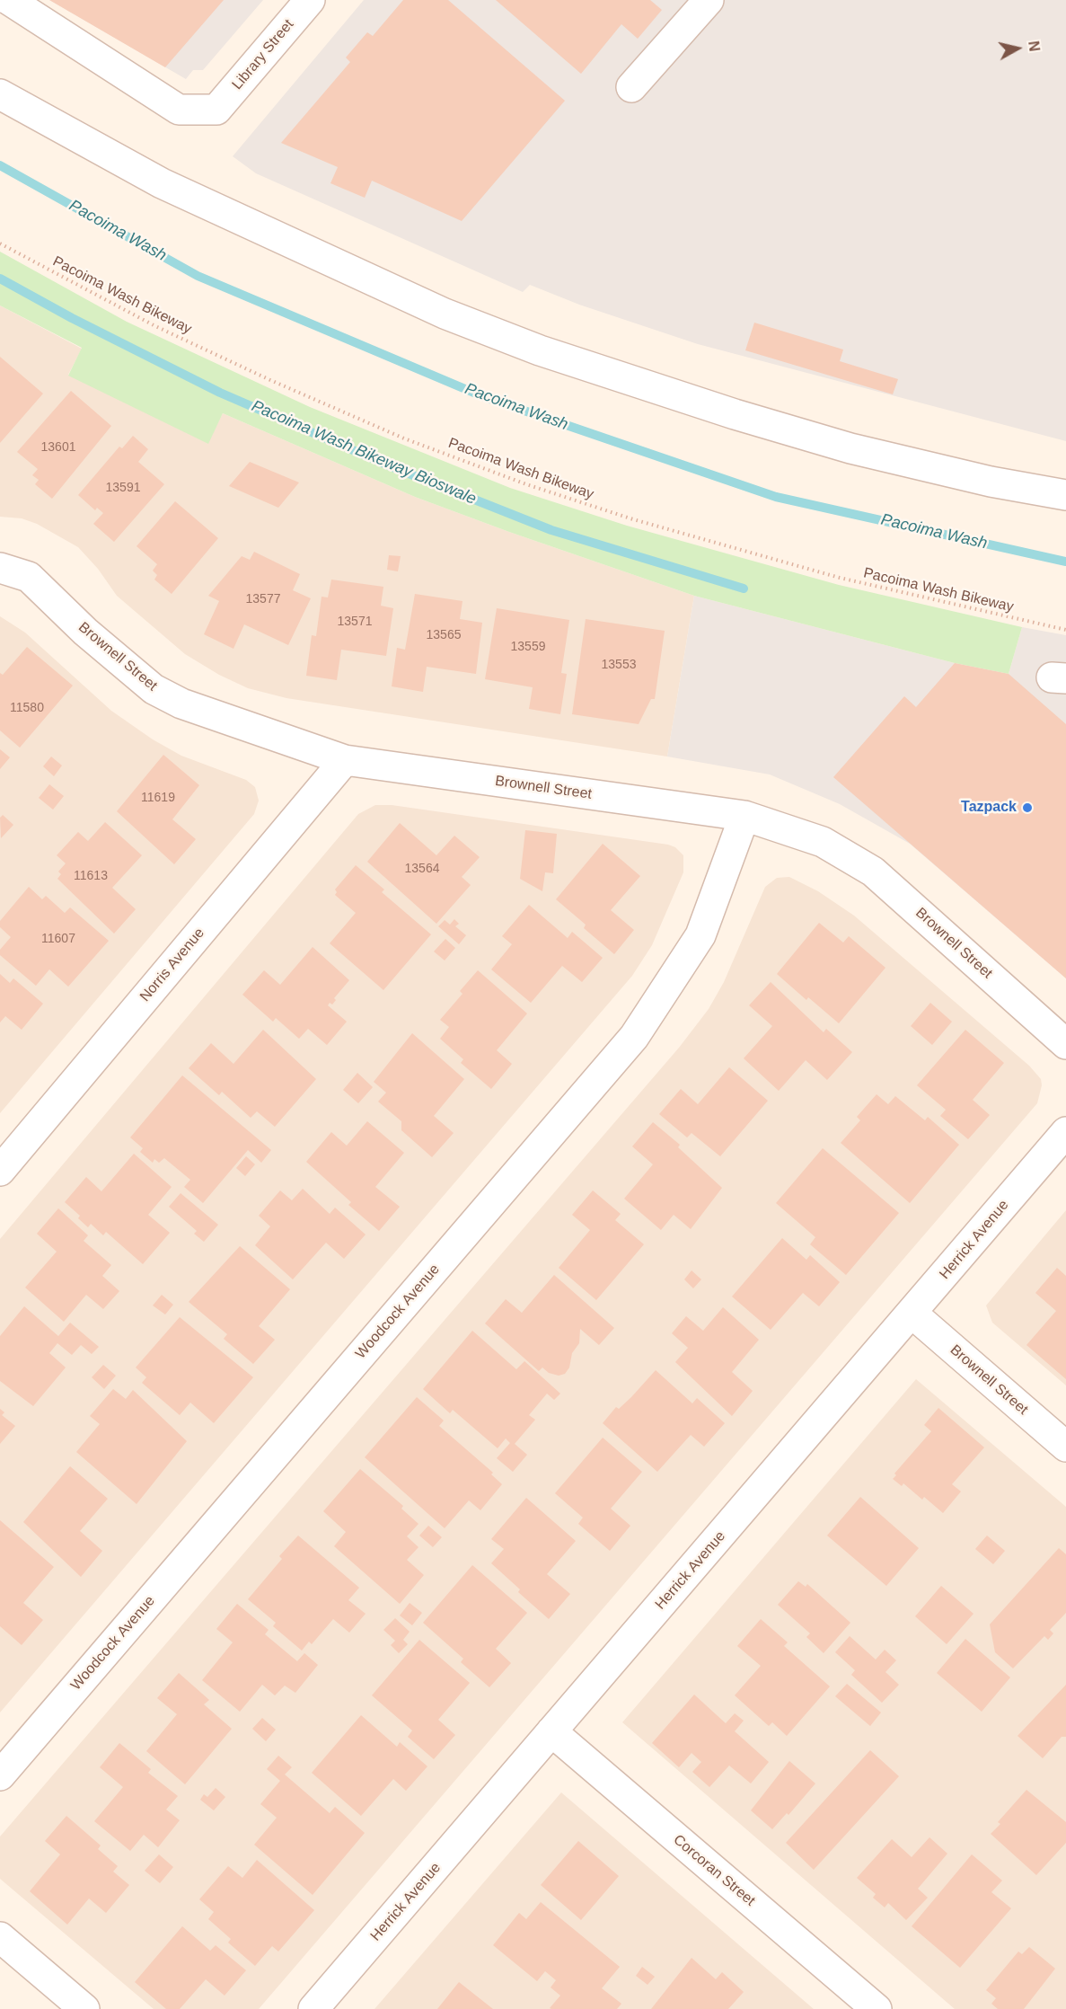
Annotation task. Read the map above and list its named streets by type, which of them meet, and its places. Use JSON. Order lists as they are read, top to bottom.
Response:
{
  "streets": {
    "street": [
      "Library Street",
      "Brownell Street",
      "Norris Avenue",
      "Herrick Avenue",
      "Woodcock Avenue",
      "Corcoran Street"
    ],
    "path": ["Pacoima Wash Bikeway"]
  },
  "crossings": [
    ["Brownell Street", "Norris Avenue"],
    ["Brownell Street", "Herrick Avenue"],
    ["Brownell Street", "Woodcock Avenue"],
    ["Herrick Avenue", "Corcoran Street"]
  ],
  "water": ["Pacoima Wash", "Pacoima Wash Bikeway Bioswale"],
  "places": ["Tazpack"],
  "house_numbers": [
    "13601",
    "13591",
    "13577",
    "13571",
    "13565",
    "13559",
    "13553",
    "11580",
    "11619",
    "13564",
    "11613",
    "11607"
  ],
  "north": "right"
}
